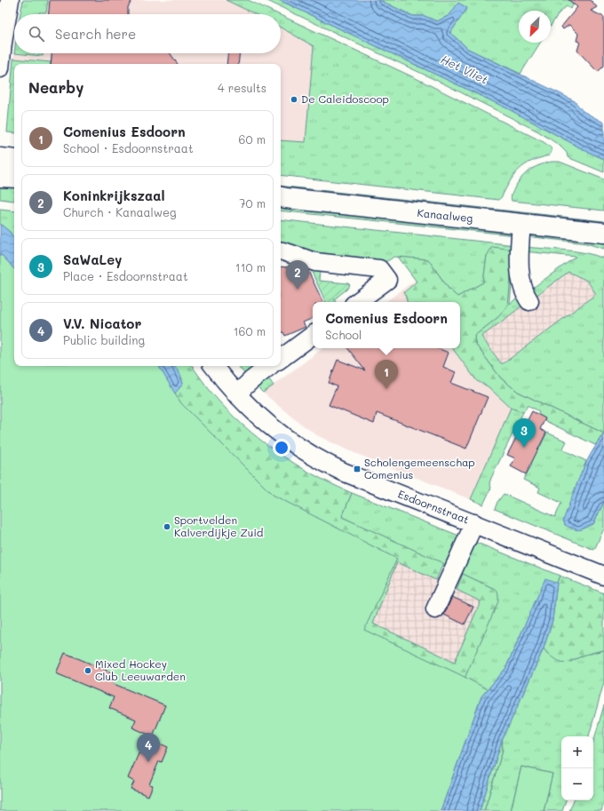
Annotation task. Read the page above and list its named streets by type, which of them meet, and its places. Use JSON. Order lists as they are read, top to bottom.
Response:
{
  "streets": {
    "main road": ["Kanaalweg"],
    "street": ["Esdoornstraat"]
  },
  "water": ["Het Vliet"],
  "places": {
    "other": ["De Caleidoscoop", "Sportvelden Kalverdijkje Zuid", "Mixed Hockey Club Leeuwarden"],
    "transit": ["Scholengemeenschap Comenius"]
  },
  "north": "bottom left",
  "page": {
    "search": "Search here",
    "heading": ["Nearby", "4 results"],
    "list": [
      {
        "mark": "1",
        "name": "Comenius Esdoorn",
        "note": "School · Esdoornstraat",
        "value": "60 m"
      },
      {
        "mark": "2",
        "name": "Koninkrijkszaal",
        "note": "Church · Kanaalweg",
        "value": "70 m"
      },
      {
        "mark": "3",
        "name": "SaWaLey",
        "note": "Place · Esdoornstraat",
        "value": "110 m"
      },
      {
        "mark": "4",
        "name": "V.V. Nicator",
        "note": "Public building",
        "value": "160 m"
      }
    ],
    "pins": [
      "2",
      "1",
      "3",
      "4"
    ],
    "popup": ["Comenius Esdoorn", "School"],
    "map_buttons": ["+", "−"]
  }
}
